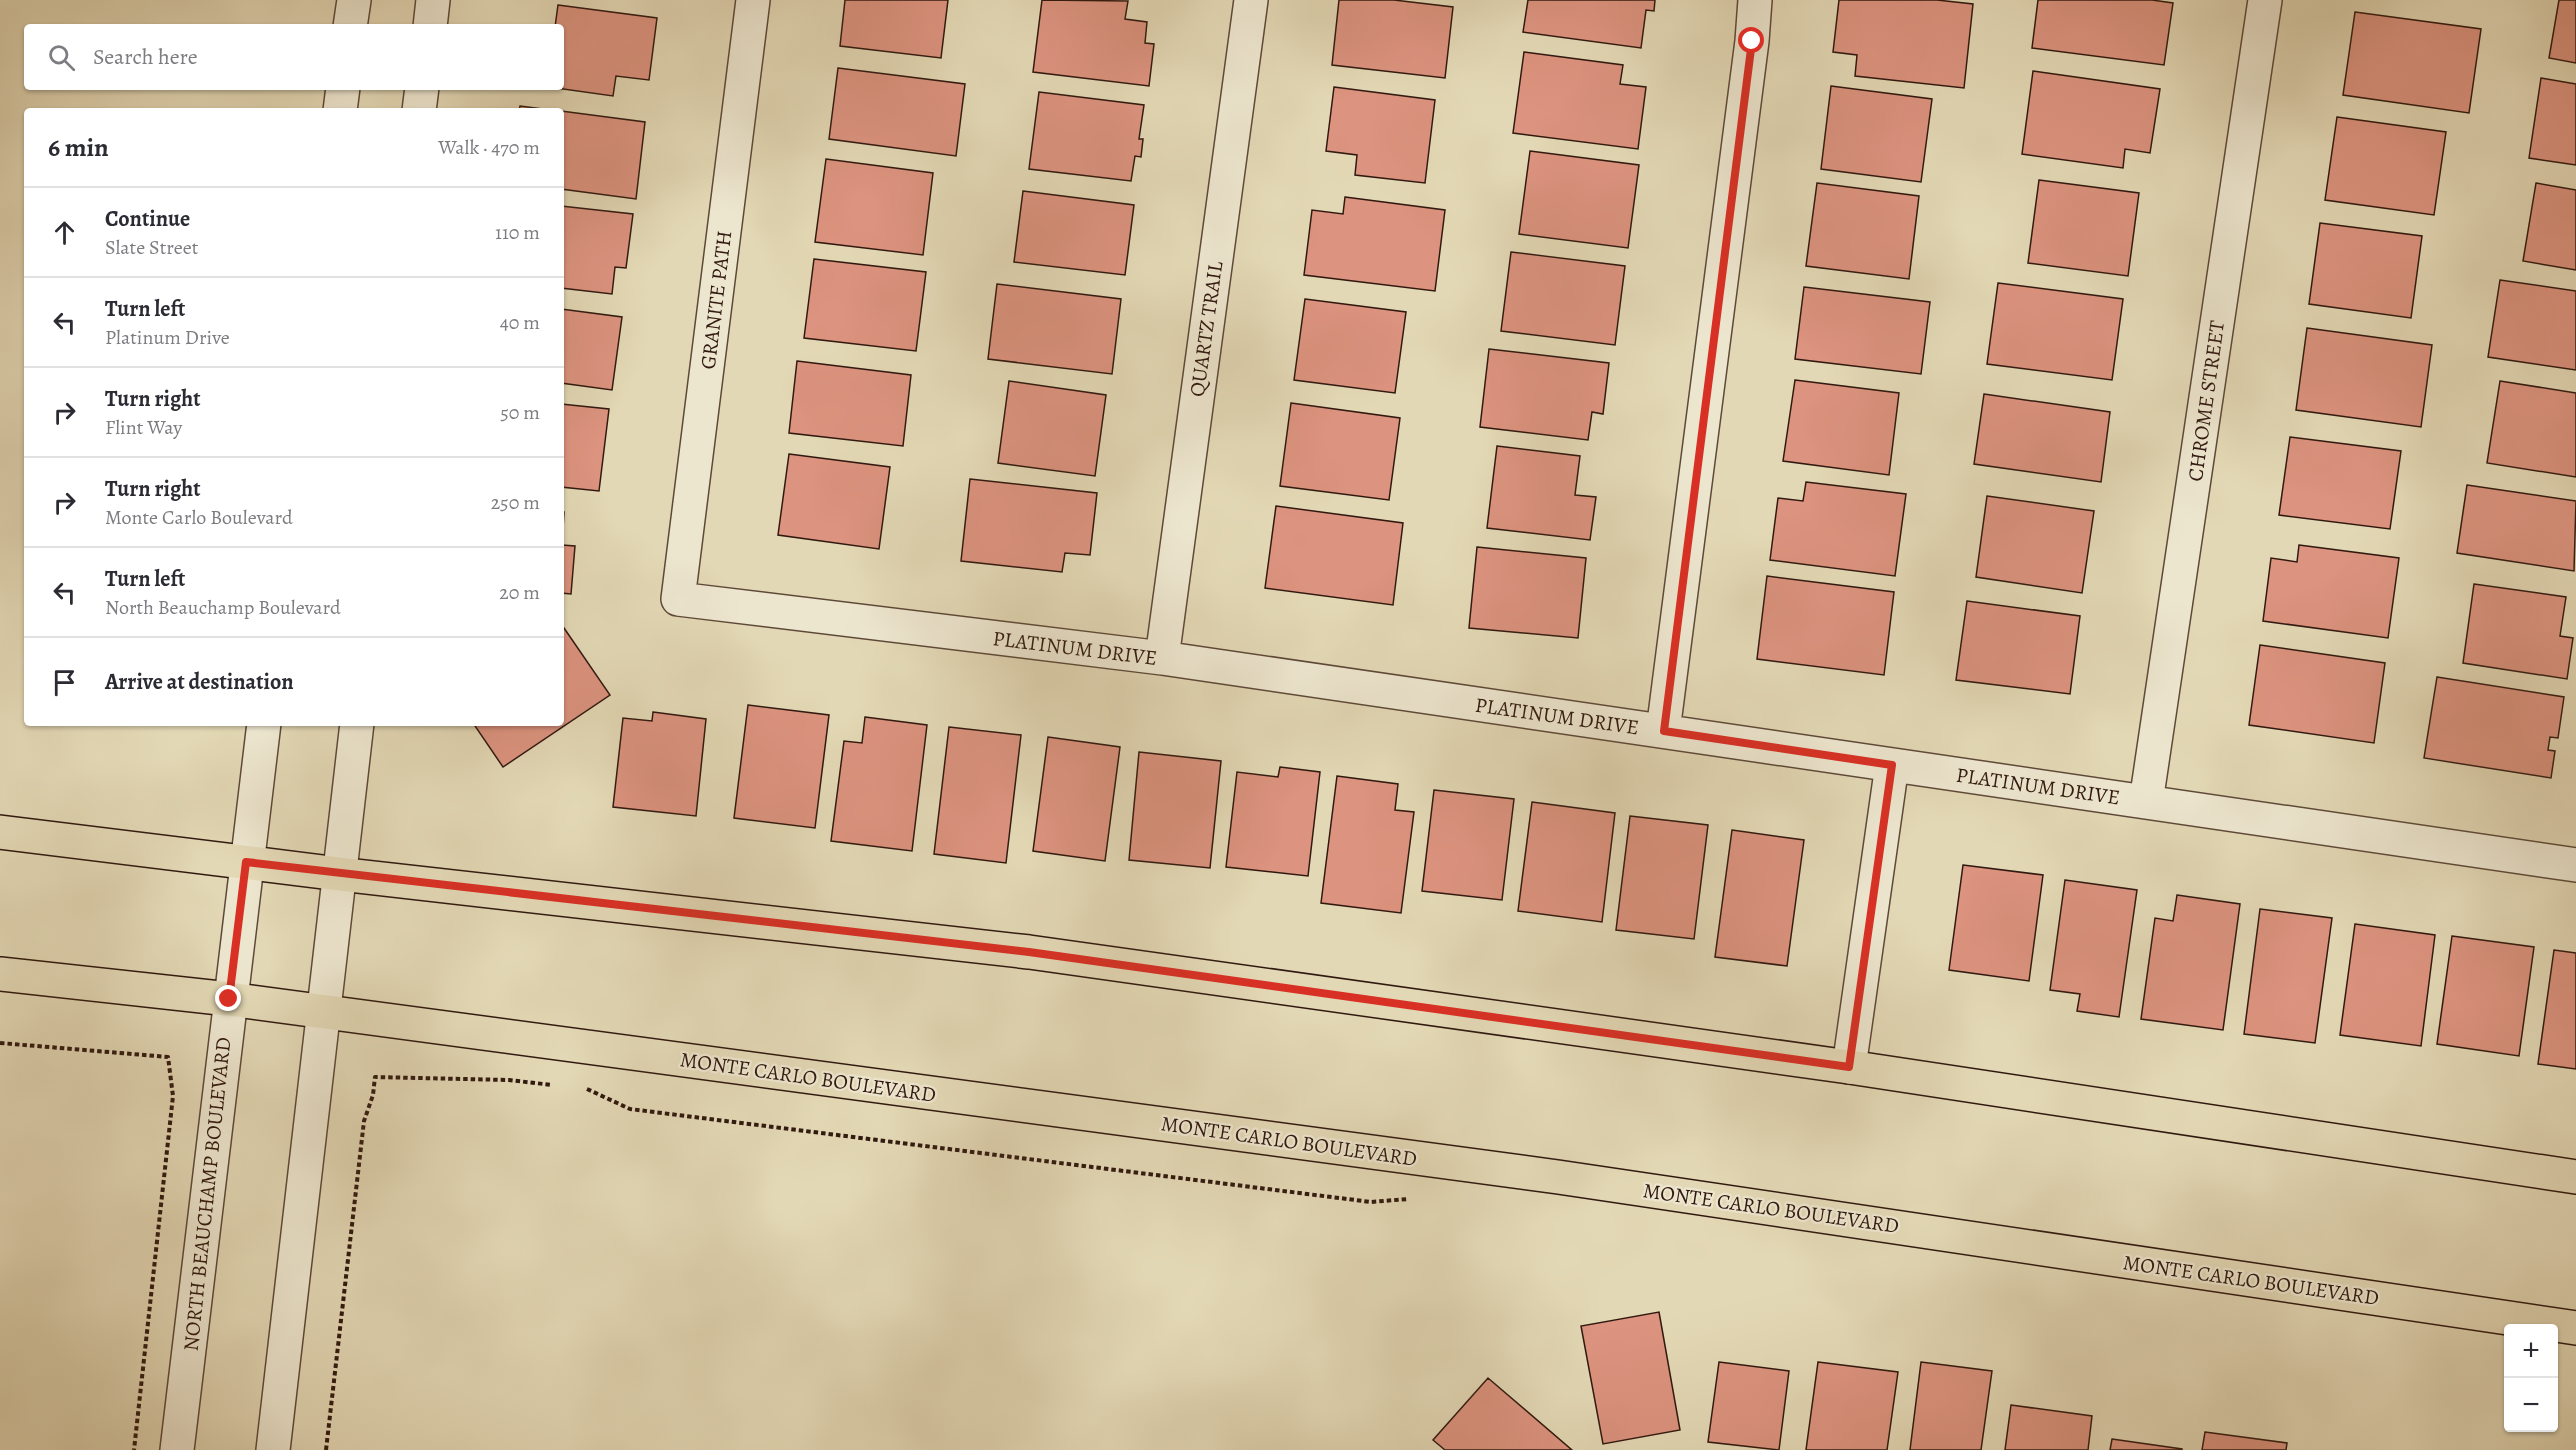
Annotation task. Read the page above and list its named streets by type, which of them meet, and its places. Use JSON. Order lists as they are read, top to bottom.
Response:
{
  "streets": {
    "main road": ["MONTE CARLO BOULEVARD"],
    "street": [
      "GRANITE PATH",
      "QUARTZ TRAIL",
      "CHROME STREET",
      "PLATINUM DRIVE",
      "NORTH BEAUCHAMP BOULEVARD"
    ]
  },
  "crossings": [
    ["GRANITE PATH", "PLATINUM DRIVE"],
    ["QUARTZ TRAIL", "PLATINUM DRIVE"],
    ["CHROME STREET", "PLATINUM DRIVE"],
    ["MONTE CARLO BOULEVARD", "NORTH BEAUCHAMP BOULEVARD"]
  ],
  "page": {
    "search": "Search here",
    "heading": ["6 min", "Walk · 470 m"],
    "list": [
      ["Continue", "Slate Street", "110 m"],
      ["Turn left", "Platinum Drive", "40 m"],
      ["Turn right", "Flint Way", "50 m"],
      ["Turn right", "Monte Carlo Boulevard", "250 m"],
      ["Turn left", "North Beauchamp Boulevard", "20 m"],
      "Arrive at destination"
    ],
    "map_buttons": ["+", "−"]
  }
}
